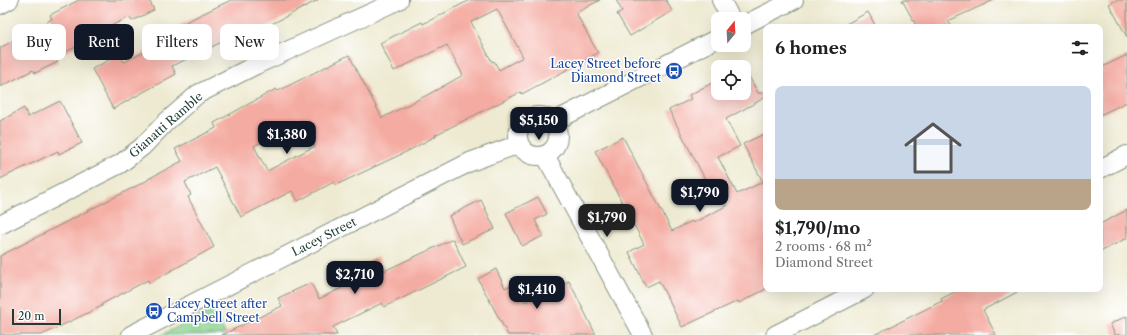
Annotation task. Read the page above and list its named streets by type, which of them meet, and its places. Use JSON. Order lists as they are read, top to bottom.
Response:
{
  "streets": {
    "street": ["Gianatti Ramble", "Lacey Street"]
  },
  "places": {
    "bus stop": ["Lacey Street before Diamond Street", "Lacey Street after Campbell Street"]
  },
  "scale_bar": "20 m",
  "north": "top",
  "page": {
    "chip": [
      "Buy",
      "Rent",
      "Filters",
      "New"
    ],
    "heading": "6 homes",
    "list": [
      {
        "name": "$1,790/mo",
        "note": "2 rooms · 68 m² · Diamond Street"
      }
    ],
    "price": [
      "$5,150",
      "$1,380",
      "$1,790",
      "$1,790",
      "$2,710",
      "$1,410"
    ],
    "scale": "20 m"
  }
}
